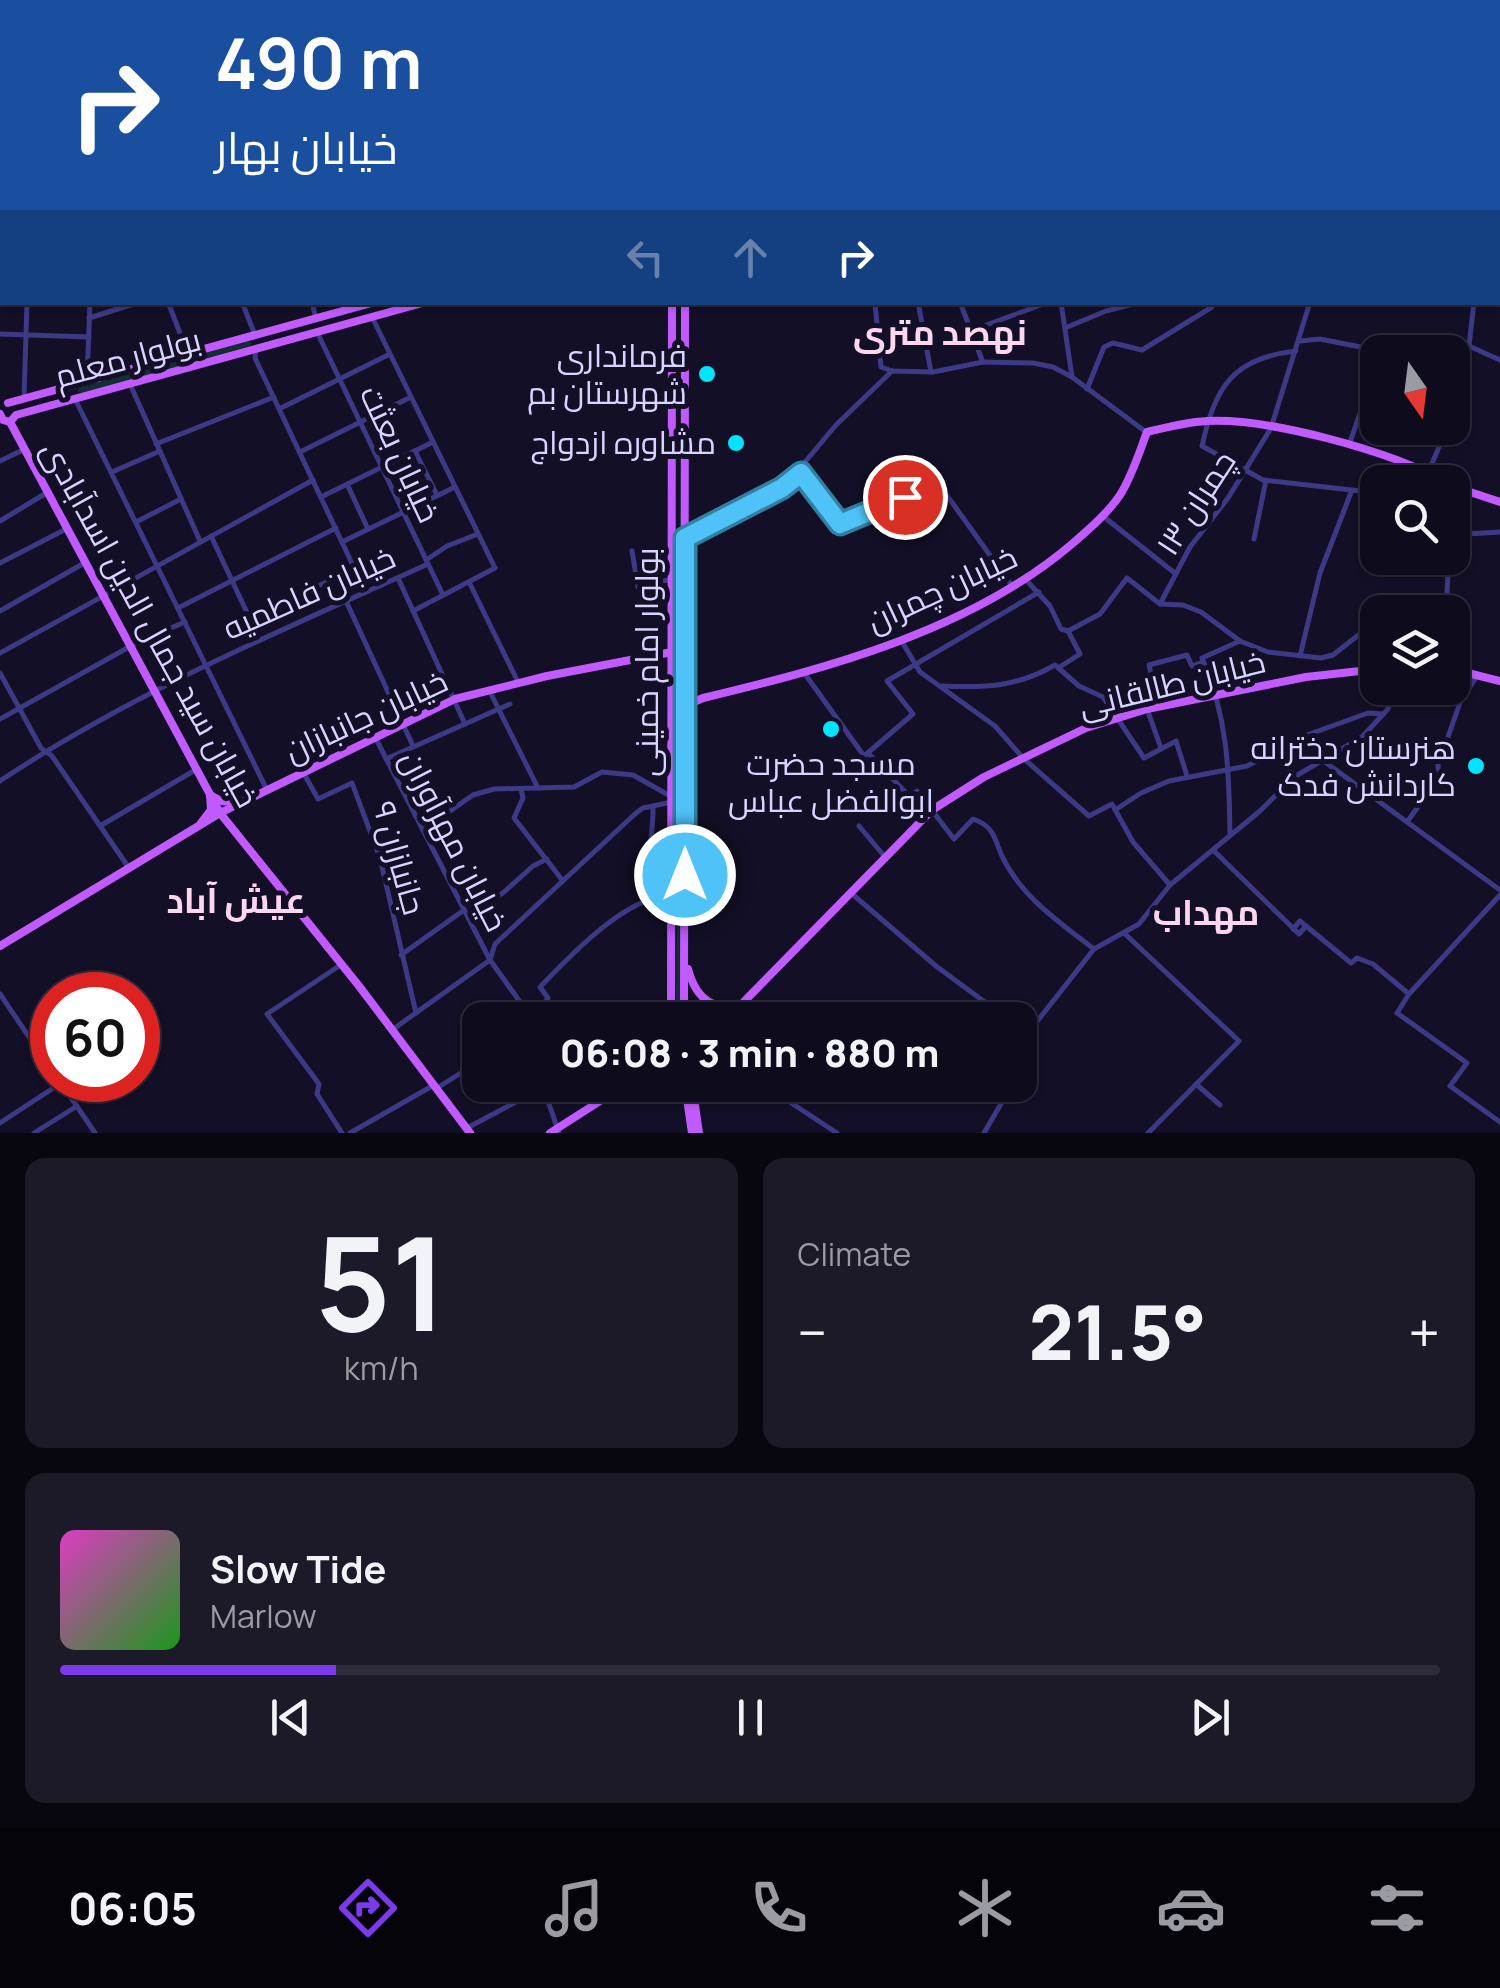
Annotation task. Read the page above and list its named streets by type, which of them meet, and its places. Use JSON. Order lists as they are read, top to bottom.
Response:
{
  "streets": {
    "main road": [
      "بولوار معلم",
      "خیابان چمران",
      "خیابان سید جمال الدین اسدآبادی",
      "بولوار امام خمینی",
      "خیابان طالقانی",
      "خیابان جانبازان"
    ],
    "street": [
      "خیابان بعثت",
      "چمران ۱۳",
      "خیابان فاطمیه",
      "خیابان مهرآوران",
      "جانبازان ۹"
    ]
  },
  "crossings": [
    ["بولوار معلم", "خیابان بعثت"],
    ["بولوار معلم", "خیابان سید جمال الدین اسدآبادی"],
    ["خیابان بعثت", "خیابان فاطمیه"],
    ["خیابان چمران", "بولوار امام خمینی"],
    ["خیابان فاطمیه", "خیابان سید جمال الدین اسدآبادی"],
    ["خیابان سید جمال الدین اسدآبادی", "خیابان جانبازان"],
    ["بولوار امام خمینی", "خیابان جانبازان"],
    ["بولوار امام خمینی", "خیابان مهرآوران"],
    ["خیابان جانبازان", "خیابان مهرآوران"],
    ["خیابان جانبازان", "جانبازان ۹"]
  ],
  "districts": ["نهصد متری", "عیش آباد", "مهداب"],
  "places": [
    "فرمانداری شهرستان بم",
    "مشاوره ازدواج",
    "مسجد حضرت ابوالفضل عباس",
    "هنرستان دخترانه کاردانش فدک"
  ],
  "north": "bottom",
  "page": {
    "turn": ["490 m", "خیابان بهار"],
    "limit": "60",
    "trip": "06:08 · 3 min · 880 m",
    "tile": [
      ["51", "km/h"],
      "Climate"
    ],
    "heat": ["−", "21.5°", "+"],
    "song": ["Slow Tide", "Marlow"],
    "tabs": "06:05"
  }
}
